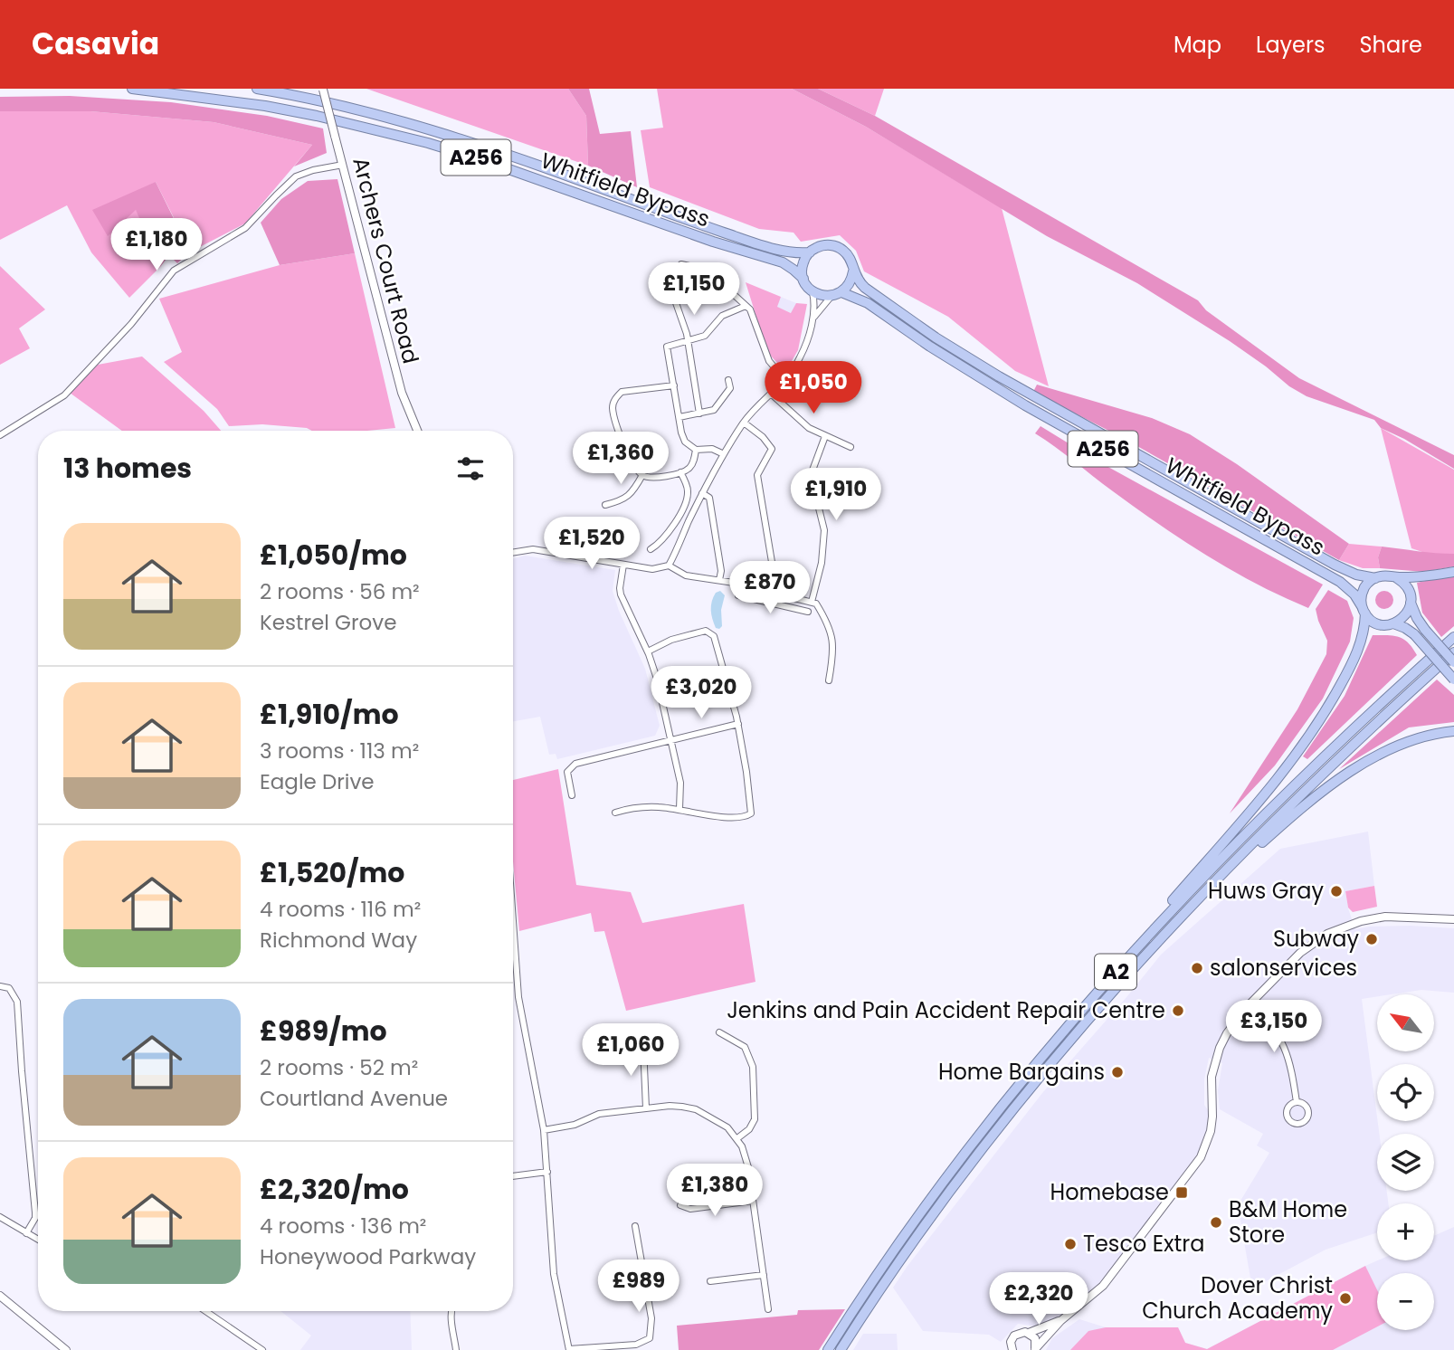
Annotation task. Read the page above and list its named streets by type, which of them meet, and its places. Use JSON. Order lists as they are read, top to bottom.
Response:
{
  "streets": {
    "highway": ["A256", "Whitfield Bypass", "A2"],
    "street": ["Archers Court Road"]
  },
  "places": {
    "other": [
      "Huws Gray",
      "Subway",
      "salonservices",
      "Jenkins and Pain Accident Repair Centre",
      "Home Bargains",
      "B&M Home Store",
      "Tesco Extra",
      "Dover Christ Church Academy"
    ],
    "transit": ["Homebase"]
  },
  "north": "top left",
  "page": {
    "header": "Casavia",
    "nav": ["Map", "Layers", "Share"],
    "price": [
      "£1,180",
      "£1,150",
      "£1,050",
      "£1,360",
      "£1,910",
      "£1,520",
      "£870",
      "£3,020",
      "£3,150",
      "£1,060",
      "£1,380",
      "£989",
      "£2,320"
    ],
    "heading": "13 homes",
    "list": [
      {
        "name": "£1,050/mo",
        "note": "2 rooms · 56 m² · Kestrel Grove"
      },
      {
        "name": "£1,910/mo",
        "note": "3 rooms · 113 m² · Eagle Drive"
      },
      {
        "name": "£1,520/mo",
        "note": "4 rooms · 116 m² · Richmond Way"
      },
      {
        "name": "£989/mo",
        "note": "2 rooms · 52 m² · Courtland Avenue"
      },
      {
        "name": "£2,320/mo",
        "note": "4 rooms · 136 m² · Honeywood Parkway"
      }
    ],
    "map_buttons": ["+", "−"]
  }
}
